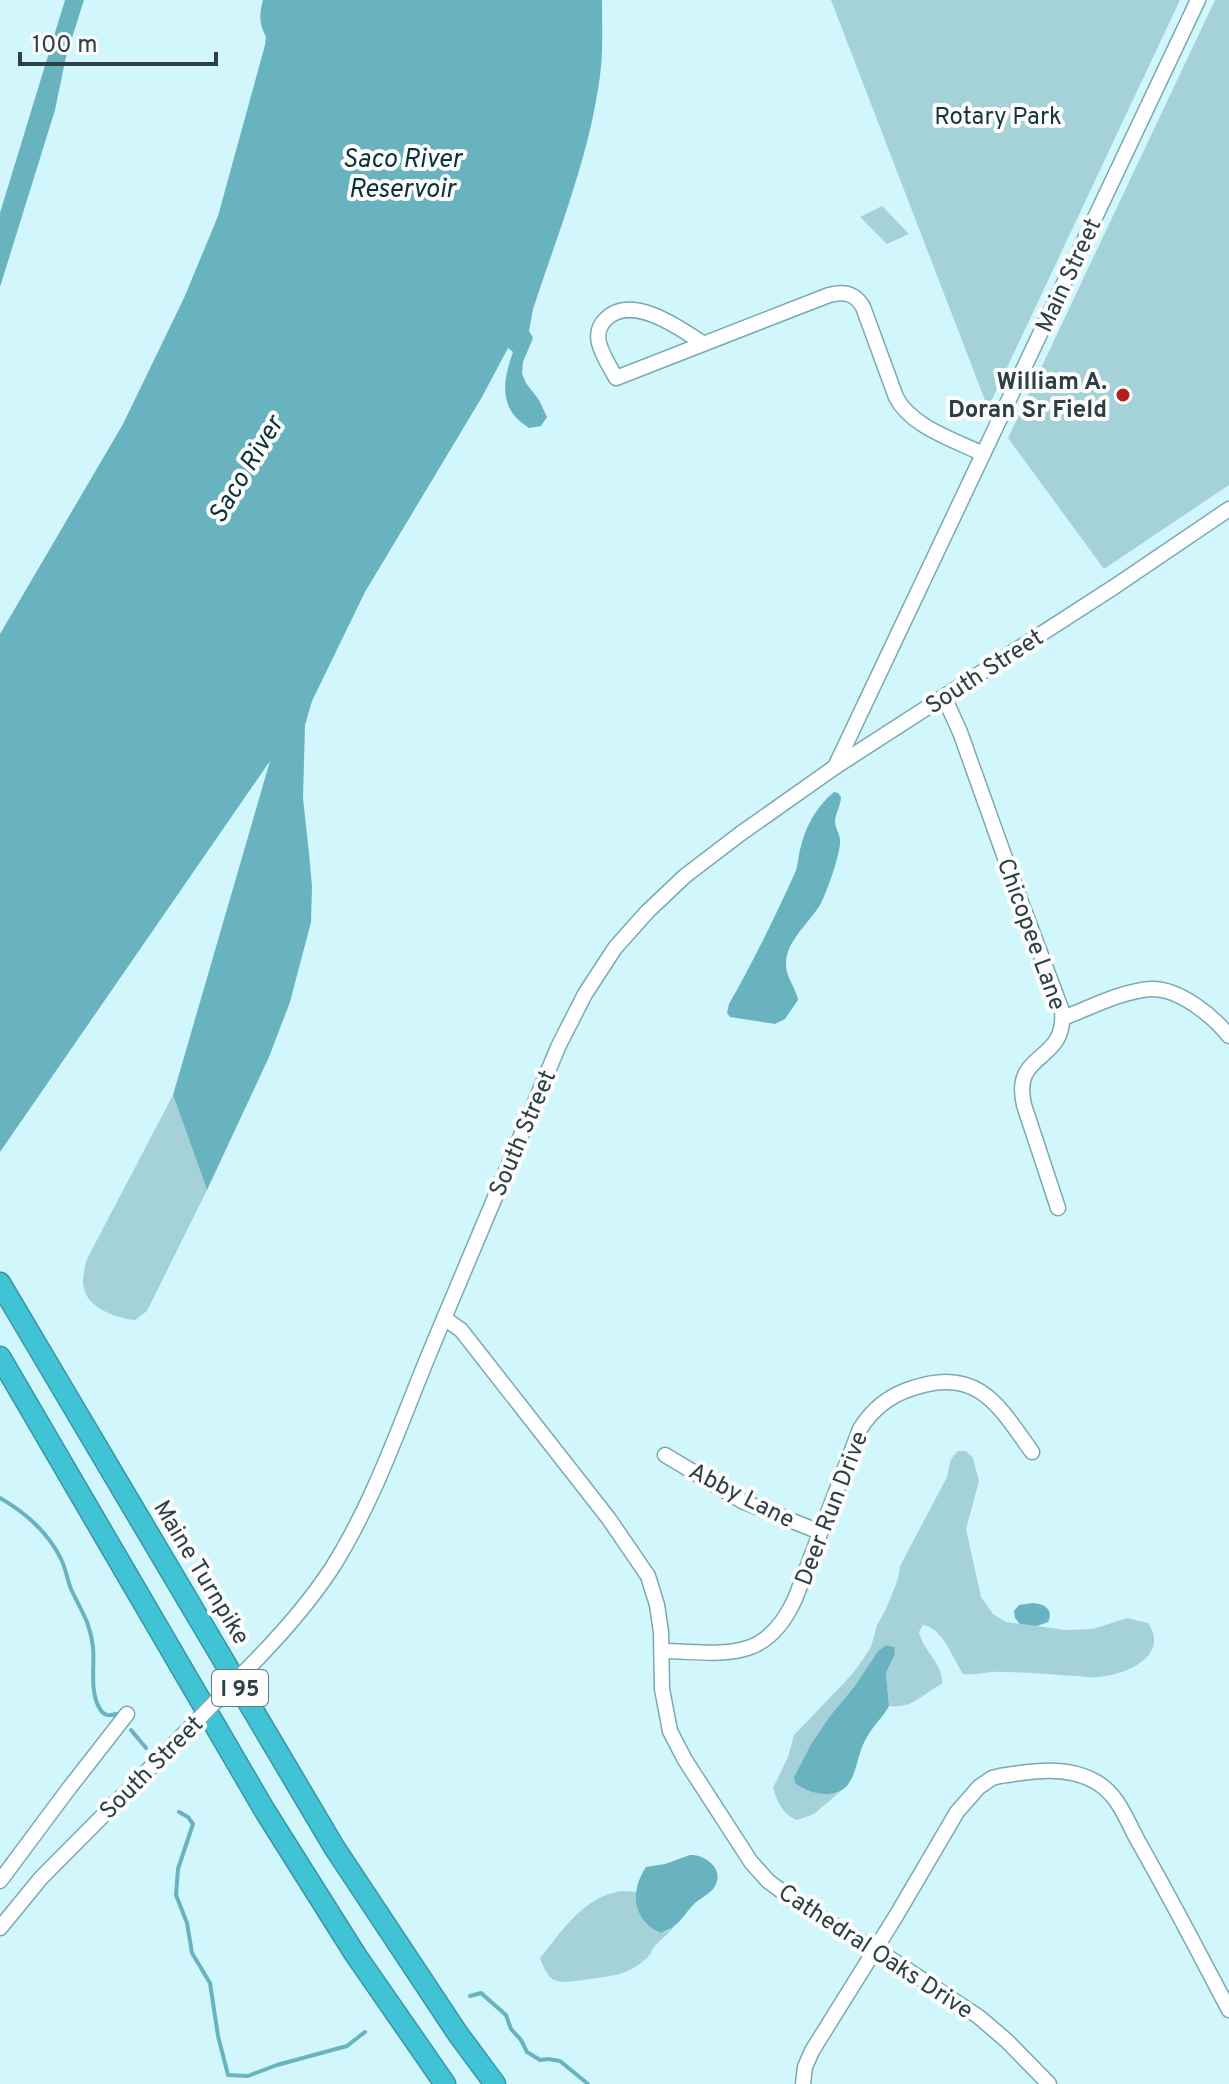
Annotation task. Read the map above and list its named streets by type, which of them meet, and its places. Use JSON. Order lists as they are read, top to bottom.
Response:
{
  "streets": {
    "highway": ["Maine Turnpike", "I 95"],
    "street": [
      "Main Street",
      "South Street",
      "Chicopee Lane",
      "Abby Lane",
      "Deer Run Drive",
      "Cathedral Oaks Drive"
    ]
  },
  "crossings": [
    ["Main Street", "South Street"],
    ["South Street", "Chicopee Lane"],
    ["South Street", "Cathedral Oaks Drive"],
    ["Abby Lane", "Deer Run Drive"],
    ["Deer Run Drive", "Cathedral Oaks Drive"]
  ],
  "water": ["Saco River Reservoir", "Saco River"],
  "parks": ["Rotary Park"],
  "places": ["William A. Doran Sr Field"],
  "scale_bar": "100 m"
}
